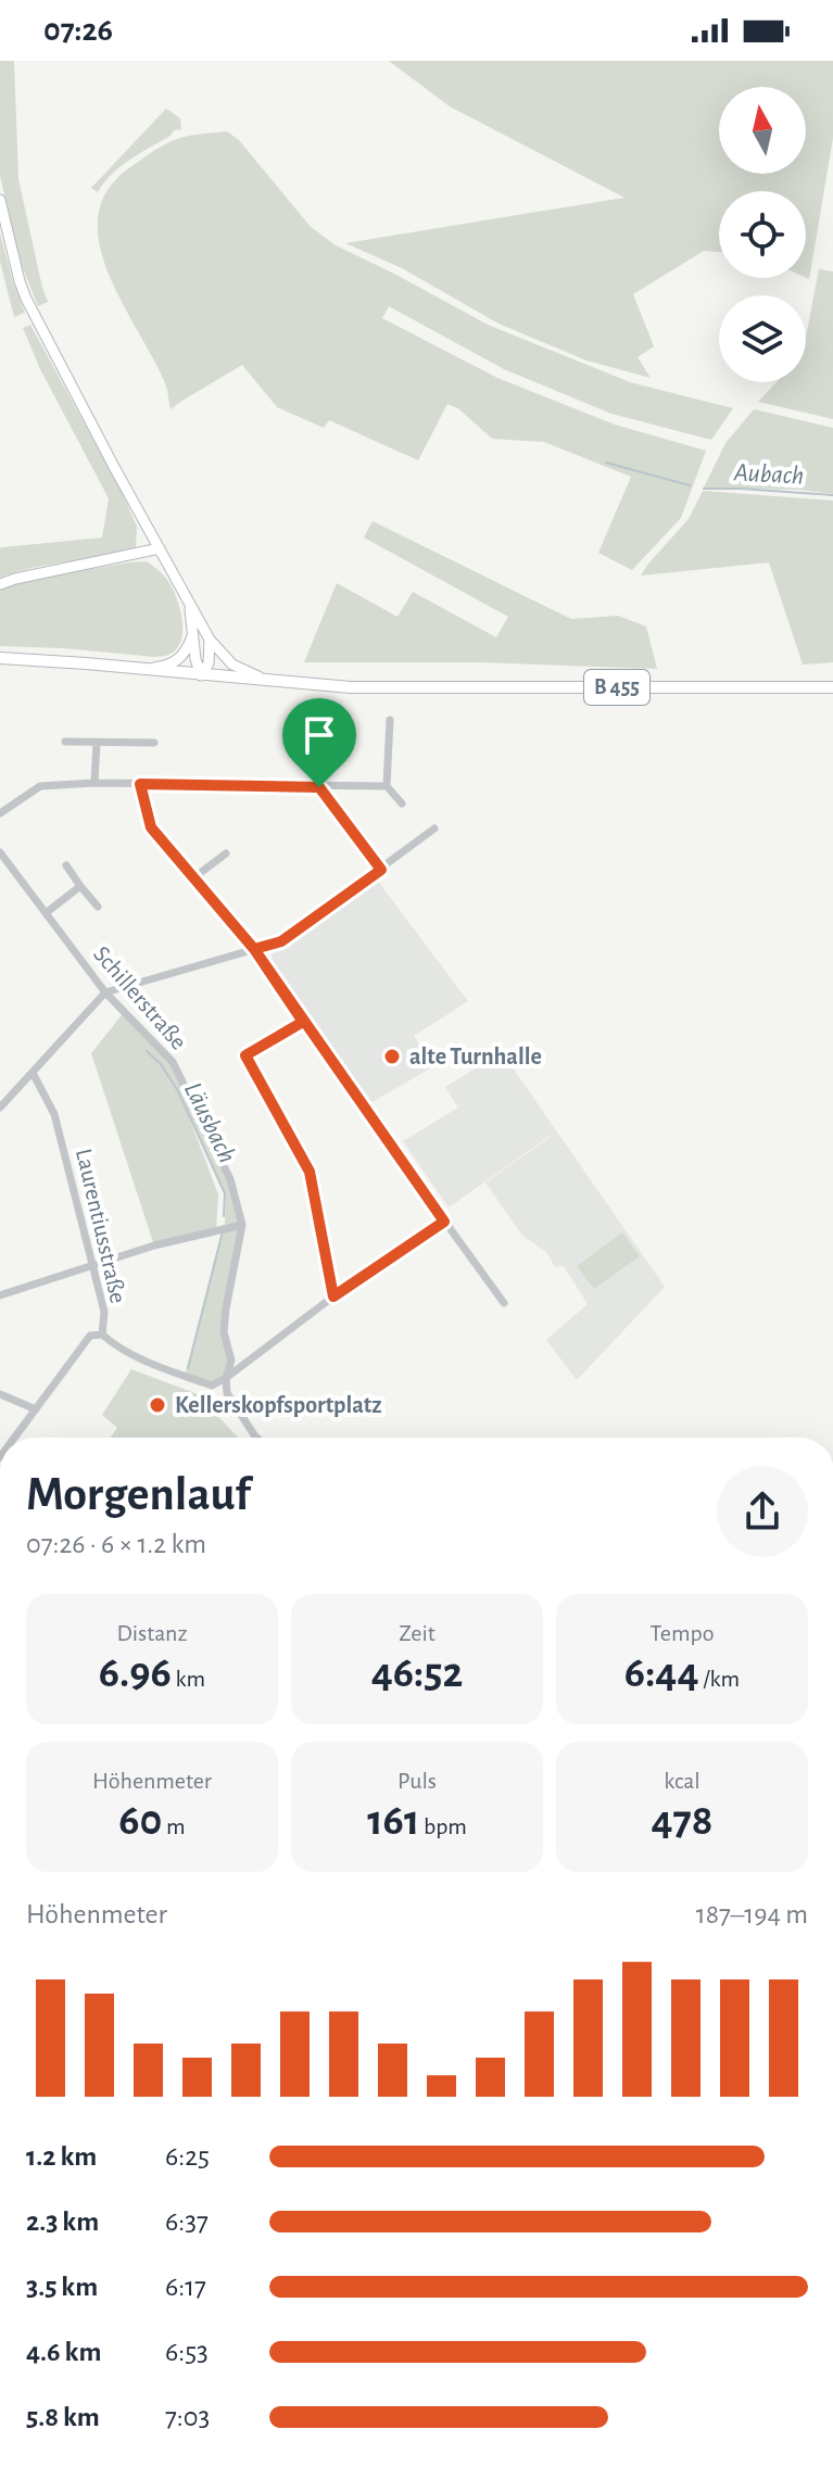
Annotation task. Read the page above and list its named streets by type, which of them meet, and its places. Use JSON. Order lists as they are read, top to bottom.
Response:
{
  "streets": {
    "main road": ["B 455"],
    "street": ["Schillerstraße", "Laurentiusstraße"]
  },
  "water": ["Aubach", "Läusbach"],
  "places": ["alte Turnhalle", "Kellerskopfsportplatz"],
  "north": "top",
  "page": {
    "status": "07:26",
    "heading": ["Morgenlauf", "07:26 · 6 × 1.2 km"],
    "stats": [
      ["Distanz", "6.96 km"],
      ["Zeit", "46:52"],
      ["Tempo", "6:44 /km"],
      ["Höhenmeter", "60 m"],
      ["Puls", "161 bpm"],
      ["kcal", "478"]
    ],
    "chart": ["Höhenmeter", "187–194 m"],
    "list": [
      {
        "name": "1.2 km",
        "note": "6:25"
      },
      {
        "name": "2.3 km",
        "note": "6:37"
      },
      {
        "name": "3.5 km",
        "note": "6:17"
      },
      {
        "name": "4.6 km",
        "note": "6:53"
      },
      {
        "name": "5.8 km",
        "note": "7:03"
      }
    ]
  }
}
